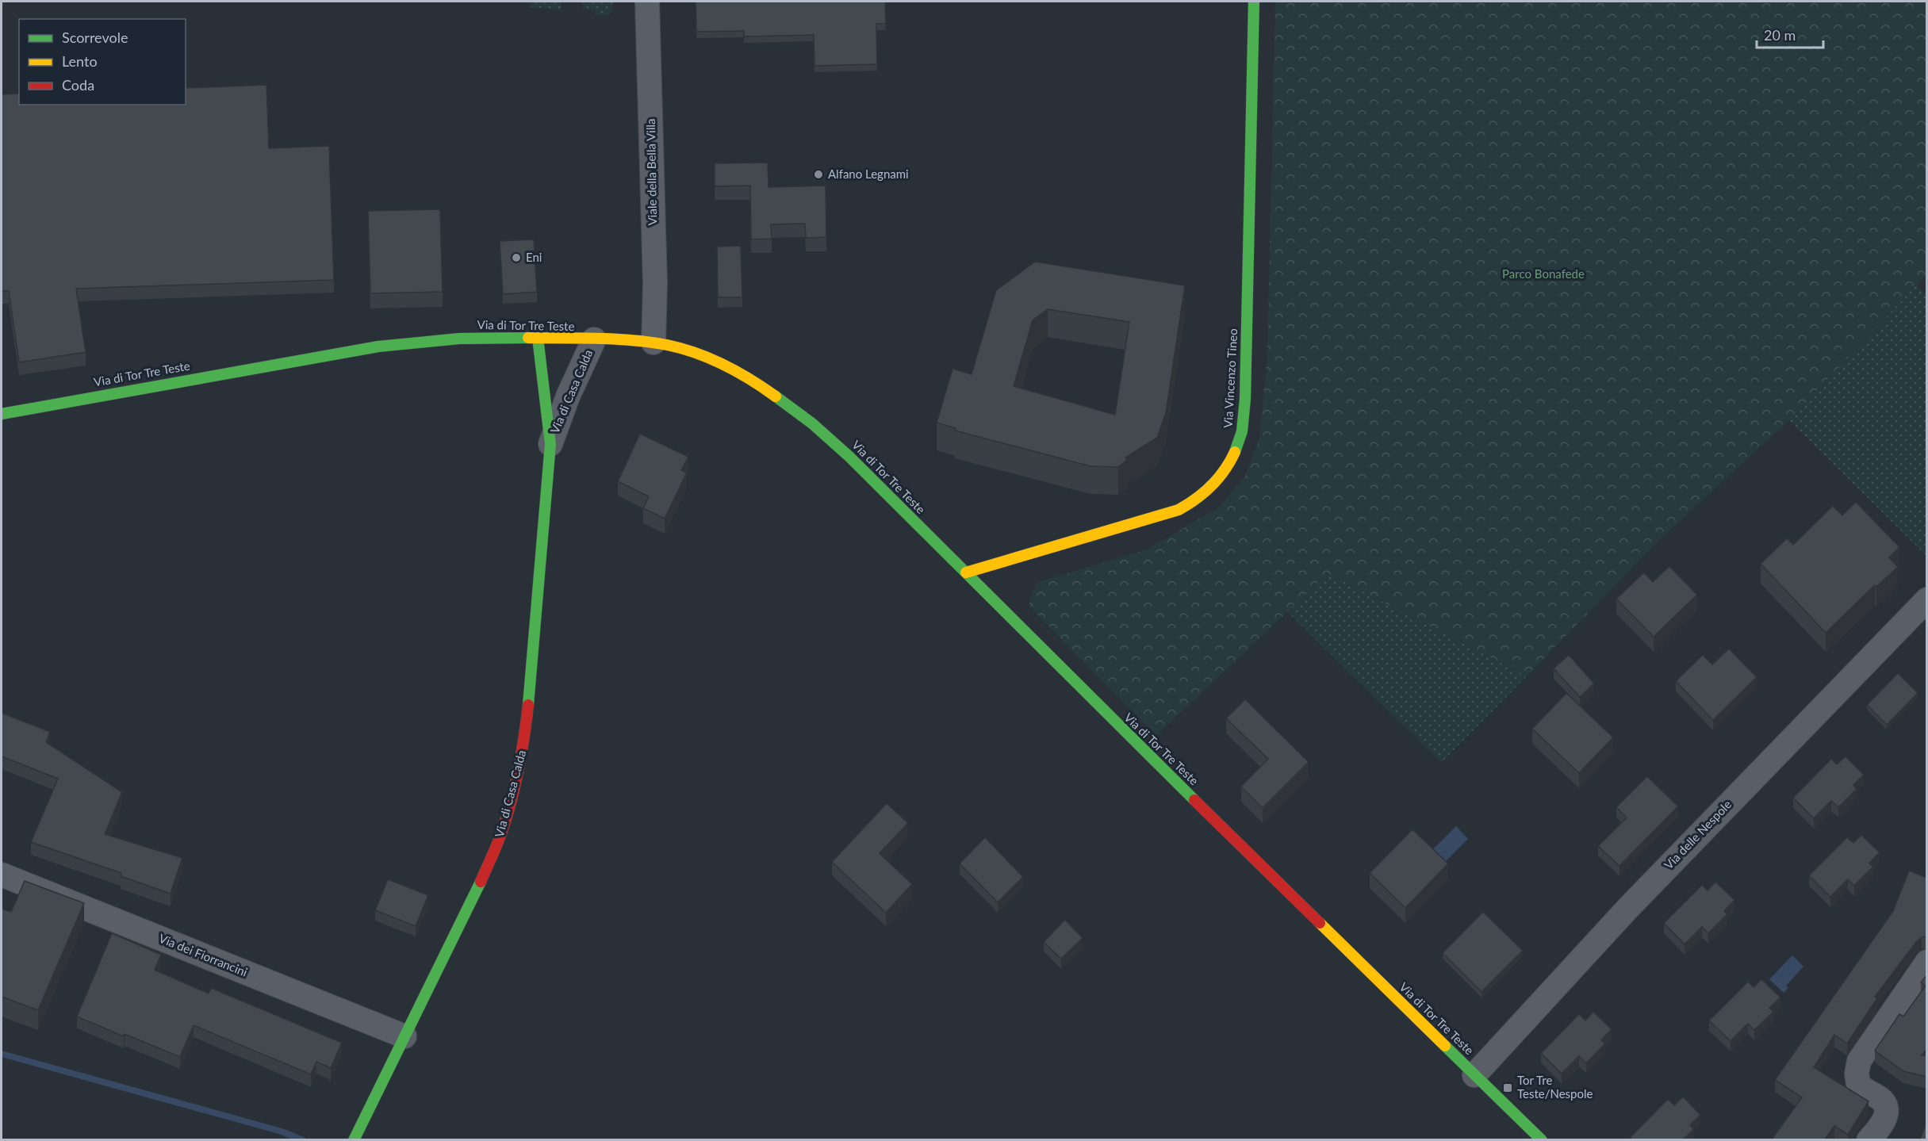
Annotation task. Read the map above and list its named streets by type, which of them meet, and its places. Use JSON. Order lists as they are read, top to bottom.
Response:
{
  "streets": {
    "street": [
      "Viale della Bella Villa",
      "Via di Tor Tre Teste",
      "Via Vincenzo Tineo",
      "Via di Casa Calda",
      "Via delle Nespole",
      "Via dei Fiorrancini"
    ]
  },
  "crossings": [
    ["Viale della Bella Villa", "Via di Tor Tre Teste"],
    ["Via di Tor Tre Teste", "Via Vincenzo Tineo"],
    ["Via di Tor Tre Teste", "Via di Casa Calda"],
    ["Via di Tor Tre Teste", "Via delle Nespole"],
    ["Via di Casa Calda", "Via dei Fiorrancini"]
  ],
  "parks": ["Parco Bonafede"],
  "places": {
    "other": ["Alfano Legnami", "Eni"],
    "transit": ["Tor Tre Teste/Nespole"]
  },
  "legend": ["Scorrevole", "Lento", "Coda"],
  "scale_bar": "20 m"
}
